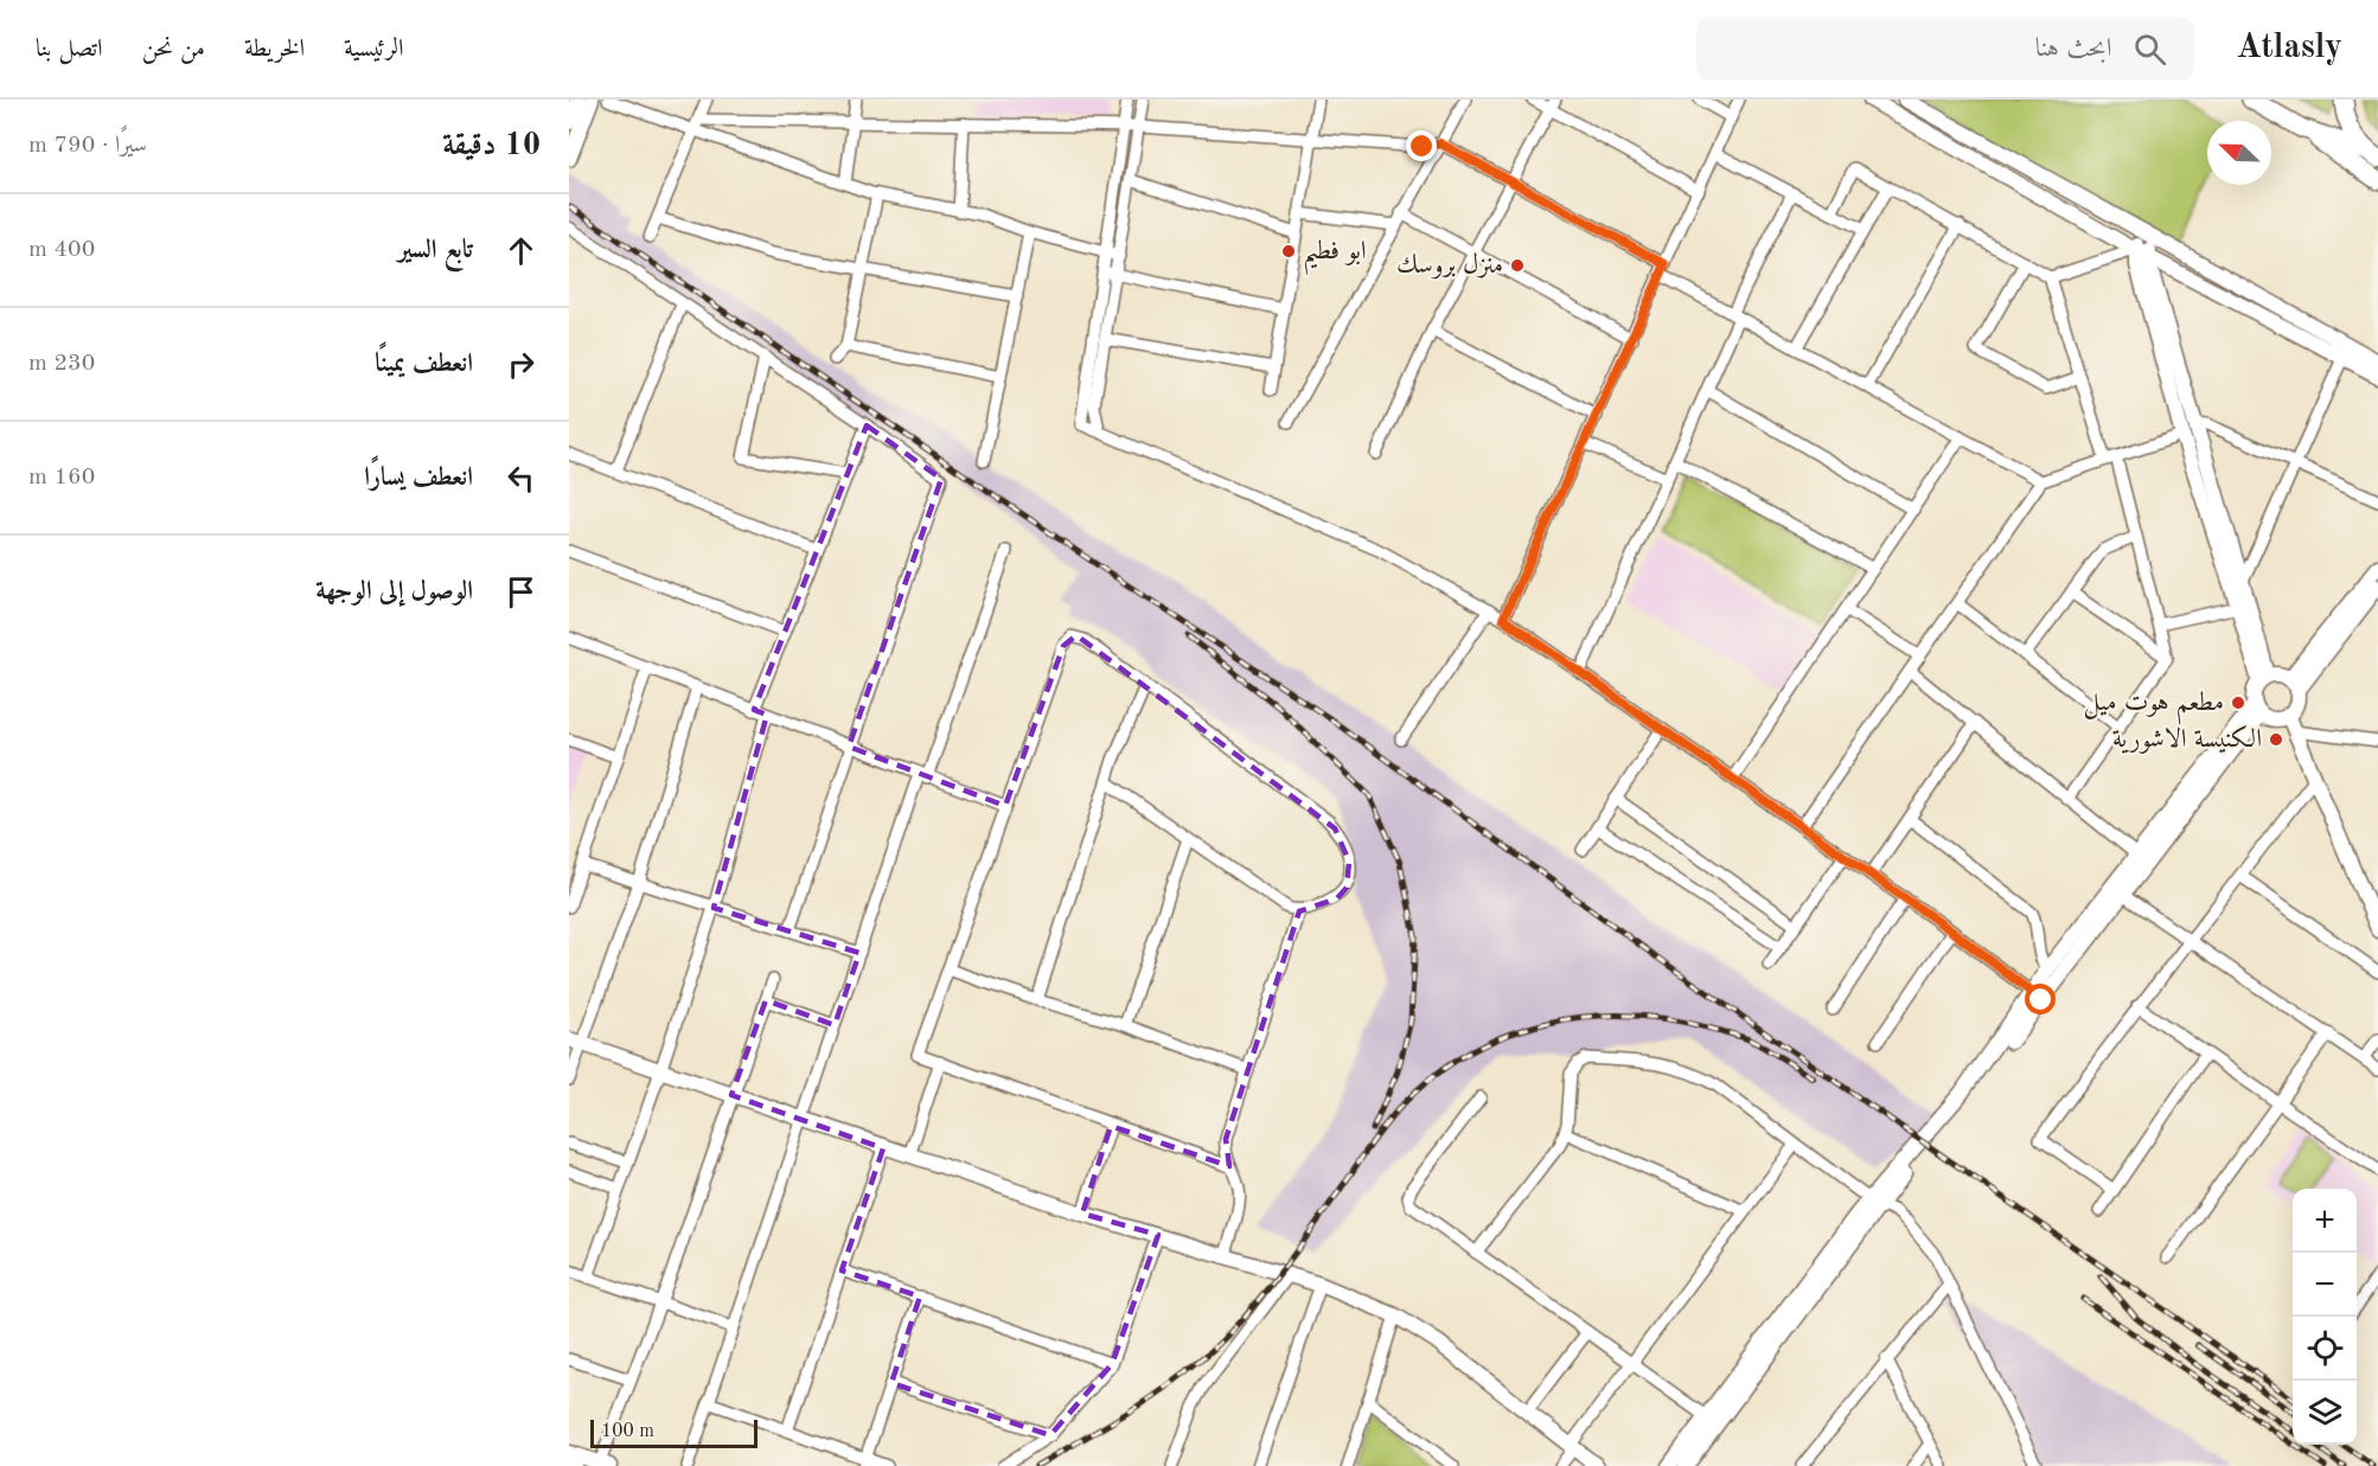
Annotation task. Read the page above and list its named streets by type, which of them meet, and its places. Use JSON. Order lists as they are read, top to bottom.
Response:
{
  "places": [
    "ابو فطيم",
    "منزل بروسك",
    "مطعم هوت ميل",
    "الكنيسة الاشورية"
  ],
  "scale_bar": "100 m",
  "north": "top left",
  "page": {
    "header": "Atlasly",
    "search": "ابحث هنا",
    "nav": [
      "الرئيسية",
      "الخريطة",
      "من نحن",
      "اتصل بنا"
    ],
    "heading": ["10 دقيقة", "سيرًا · 790 m"],
    "list": [
      ["تابع السير", "400 m"],
      ["انعطف يمينًا", "230 m"],
      ["انعطف يسارًا", "160 m"],
      "الوصول إلى الوجهة"
    ],
    "map_buttons": ["+", "−"],
    "scale": "100 m"
  }
}
